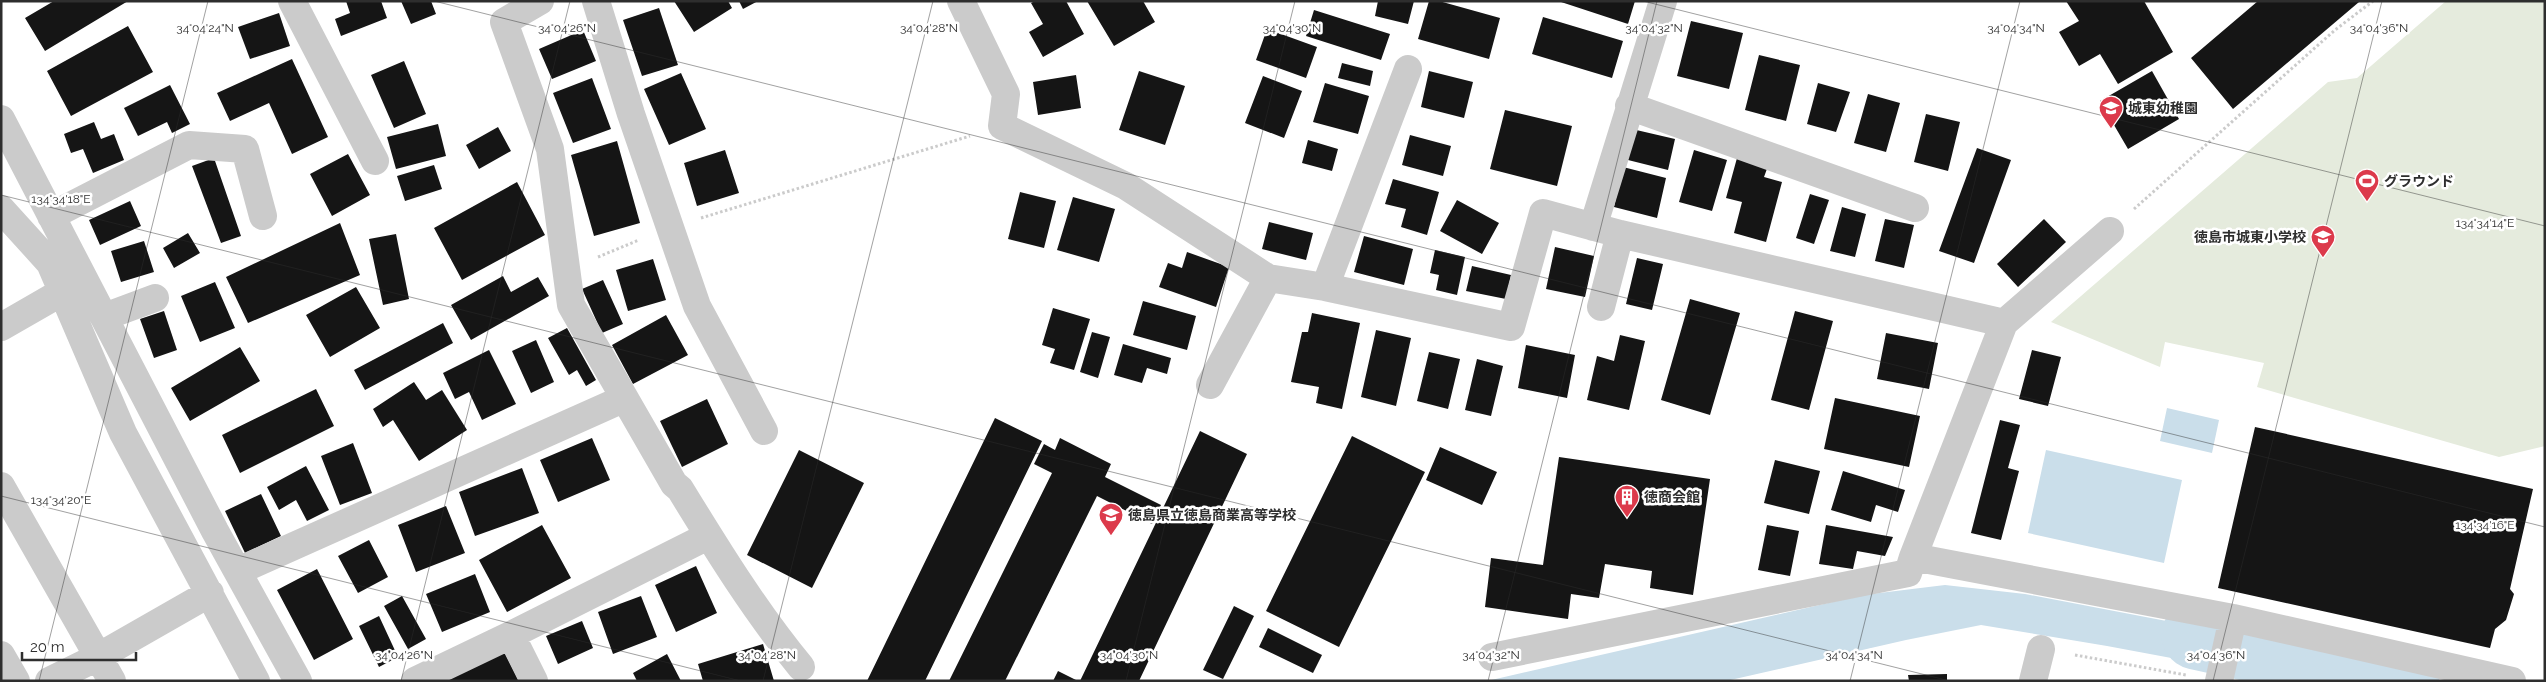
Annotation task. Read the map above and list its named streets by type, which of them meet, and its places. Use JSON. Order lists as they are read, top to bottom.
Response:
{
  "places": {
    "school or university": ["城東幼稚園", "徳島市城東小学校", "徳島県立徳島商業高等学校"],
    "sports": ["グラウンド"],
    "building": ["徳商会館"]
  },
  "scale_bar": "20 m",
  "coordinates": [
    "34°04'24\"N",
    "34°04'26\"N",
    "34°04'28\"N",
    "34°04'30\"N",
    "34°04'32\"N",
    "34°04'34\"N",
    "34°04'36\"N",
    "134°34'18\"E",
    "134°34'14\"E",
    "134°34'20\"E",
    "134°34'16\"E"
  ]
}
